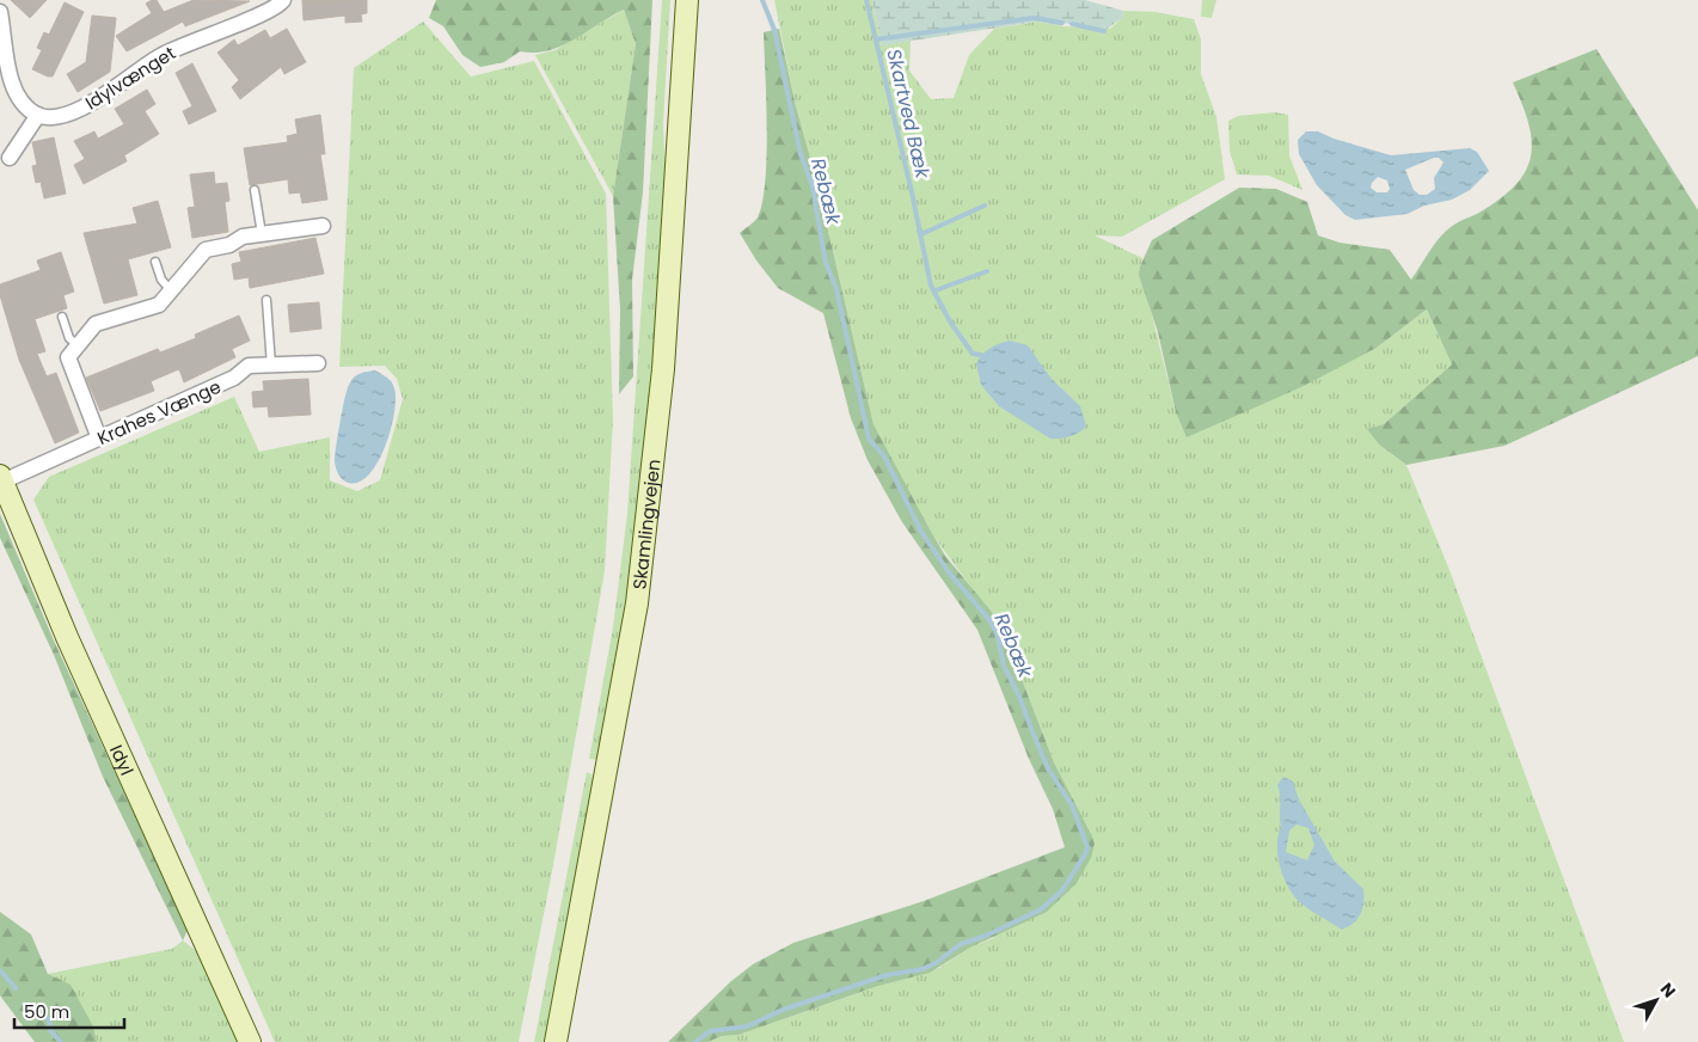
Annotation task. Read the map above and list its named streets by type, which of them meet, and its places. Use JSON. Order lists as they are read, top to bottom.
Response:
{
  "streets": {
    "street": [
      "Idylvænget",
      "Krahes Vænge",
      "Skamlingvejen",
      "Idyl"
    ]
  },
  "crossings": [
    ["Krahes Vænge", "Idyl"]
  ],
  "water": ["Skartved Bæk", "Rebæk"],
  "scale_bar": "50 m",
  "north": "top right"
}
